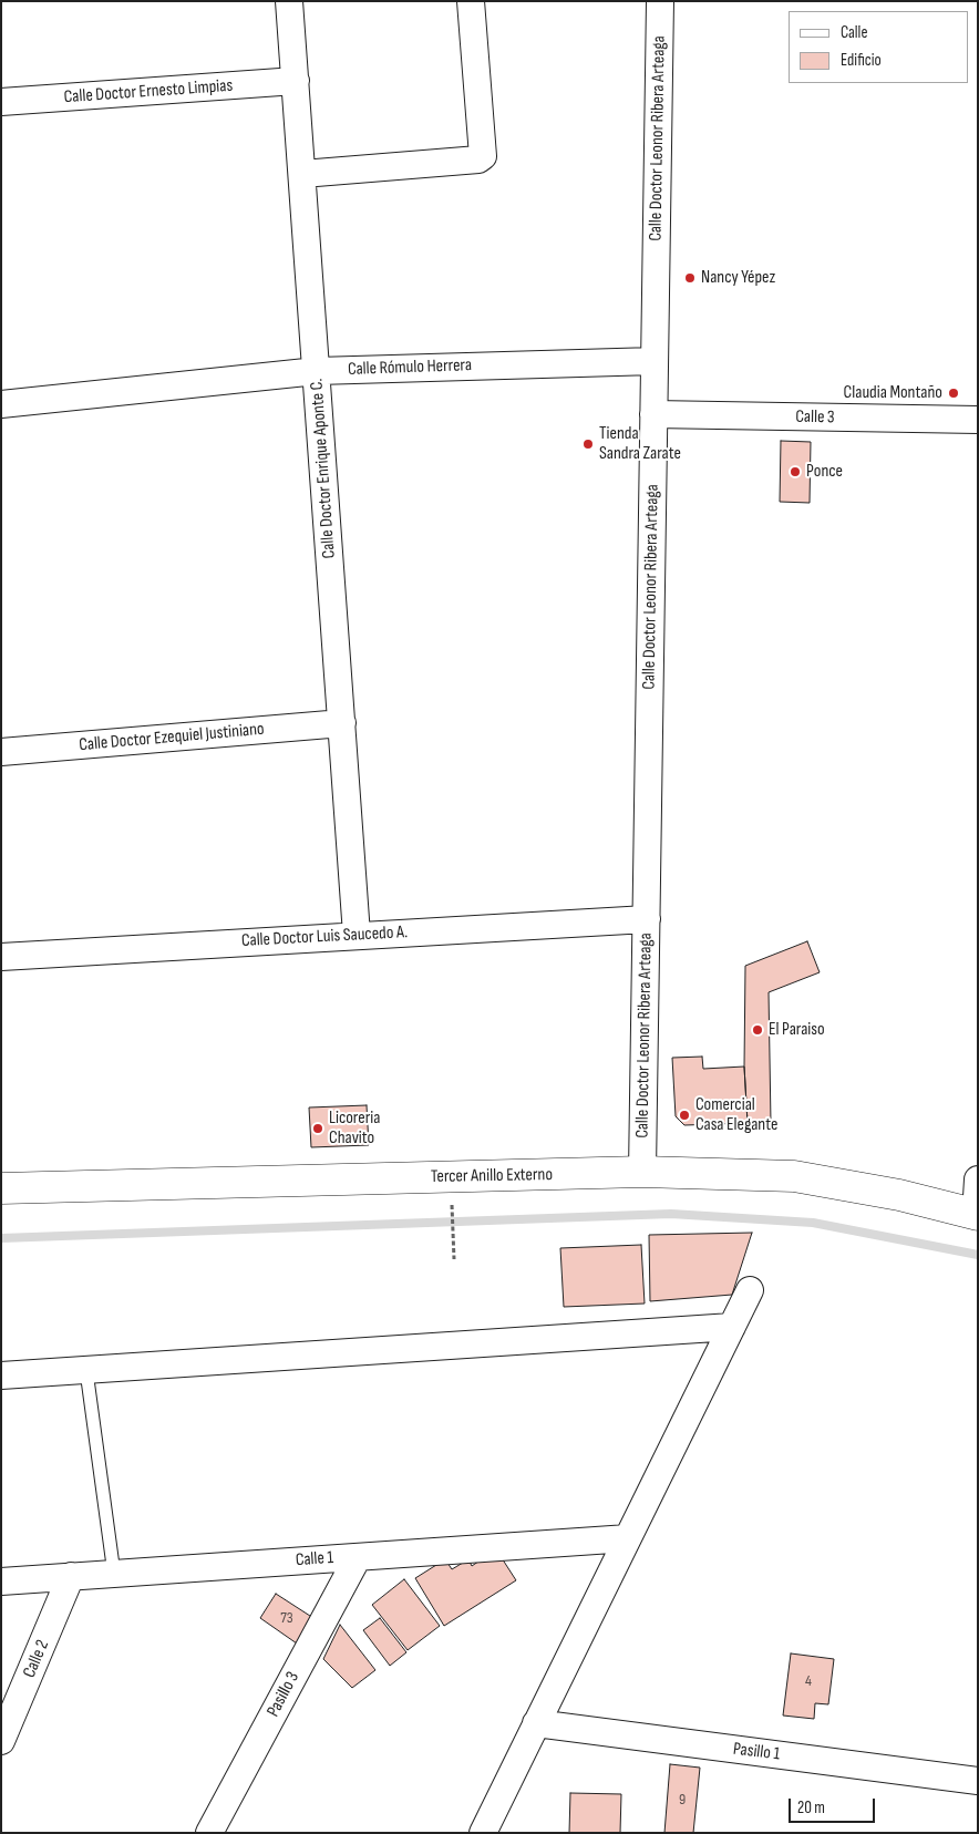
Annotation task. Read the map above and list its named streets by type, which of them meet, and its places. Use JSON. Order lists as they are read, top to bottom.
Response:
{
  "streets": {
    "street": [
      "Calle Doctor Ernesto Limpias",
      "Calle Doctor Leonor Ribera Arteaga",
      "Calle Rómulo Herrera",
      "Calle 3",
      "Calle Doctor Enrique Aponte C.",
      "Calle Doctor Ezequiel Justiniano",
      "Calle Doctor Luis Saucedo A.",
      "Tercer Anillo Externo",
      "Calle 1",
      "Calle 2",
      "Pasillo 3",
      "Pasillo 1"
    ]
  },
  "crossings": [
    ["Calle Doctor Ernesto Limpias", "Calle Doctor Enrique Aponte C."],
    ["Calle Doctor Leonor Ribera Arteaga", "Calle Rómulo Herrera"],
    ["Calle Doctor Leonor Ribera Arteaga", "Calle 3"],
    ["Calle Doctor Leonor Ribera Arteaga", "Calle Doctor Luis Saucedo A."],
    ["Calle Doctor Leonor Ribera Arteaga", "Tercer Anillo Externo"],
    ["Calle Rómulo Herrera", "Calle Doctor Enrique Aponte C."],
    ["Calle Doctor Enrique Aponte C.", "Calle Doctor Ezequiel Justiniano"],
    ["Calle Doctor Enrique Aponte C.", "Calle Doctor Luis Saucedo A."],
    ["Calle 1", "Calle 2"],
    ["Calle 1", "Pasillo 3"]
  ],
  "places": [
    "Nancy Yépez",
    "Claudia Montaño",
    "Tienda Sandra Zarate",
    "Ponce",
    "El Paraiso",
    "Comercial Casa Elegante",
    "Licoreria Chavito"
  ],
  "house_numbers": ["73", "4", "9"],
  "legend": ["Calle", "Edificio"],
  "scale_bar": "20 m"
}
